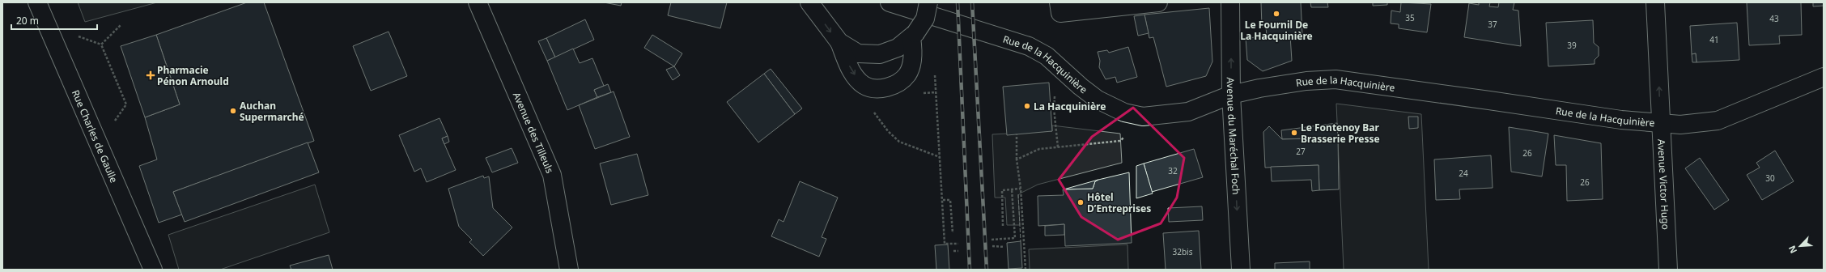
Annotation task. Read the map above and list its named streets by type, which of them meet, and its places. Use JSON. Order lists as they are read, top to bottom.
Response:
{
  "streets": {
    "street": [
      "Rue de la Hacquinière",
      "Avenue des Tilleuls",
      "Rue Charles de Gaulle",
      "Avenue du Maréchal Foch",
      "Avenue Victor Hugo"
    ]
  },
  "crossings": [
    ["Rue de la Hacquinière", "Avenue du Maréchal Foch"],
    ["Rue de la Hacquinière", "Avenue Victor Hugo"]
  ],
  "one_way": ["Avenue Victor Hugo"],
  "places": {
    "other": [
      "Le Fournil De La Hacquinière",
      "La Hacquinière",
      "Auchan Supermarché",
      "Le Fontenoy Bar Brasserie Presse",
      "Hôtel D’Entreprises"
    ],
    "health": ["Pharmacie Pénon Arnould"]
  },
  "house_numbers": [
    "35",
    "43",
    "37",
    "41",
    "39",
    "27",
    "26",
    "32",
    "24",
    "30",
    "26",
    "32bis"
  ],
  "scale_bar": "20 m",
  "north": "bottom left"
}
